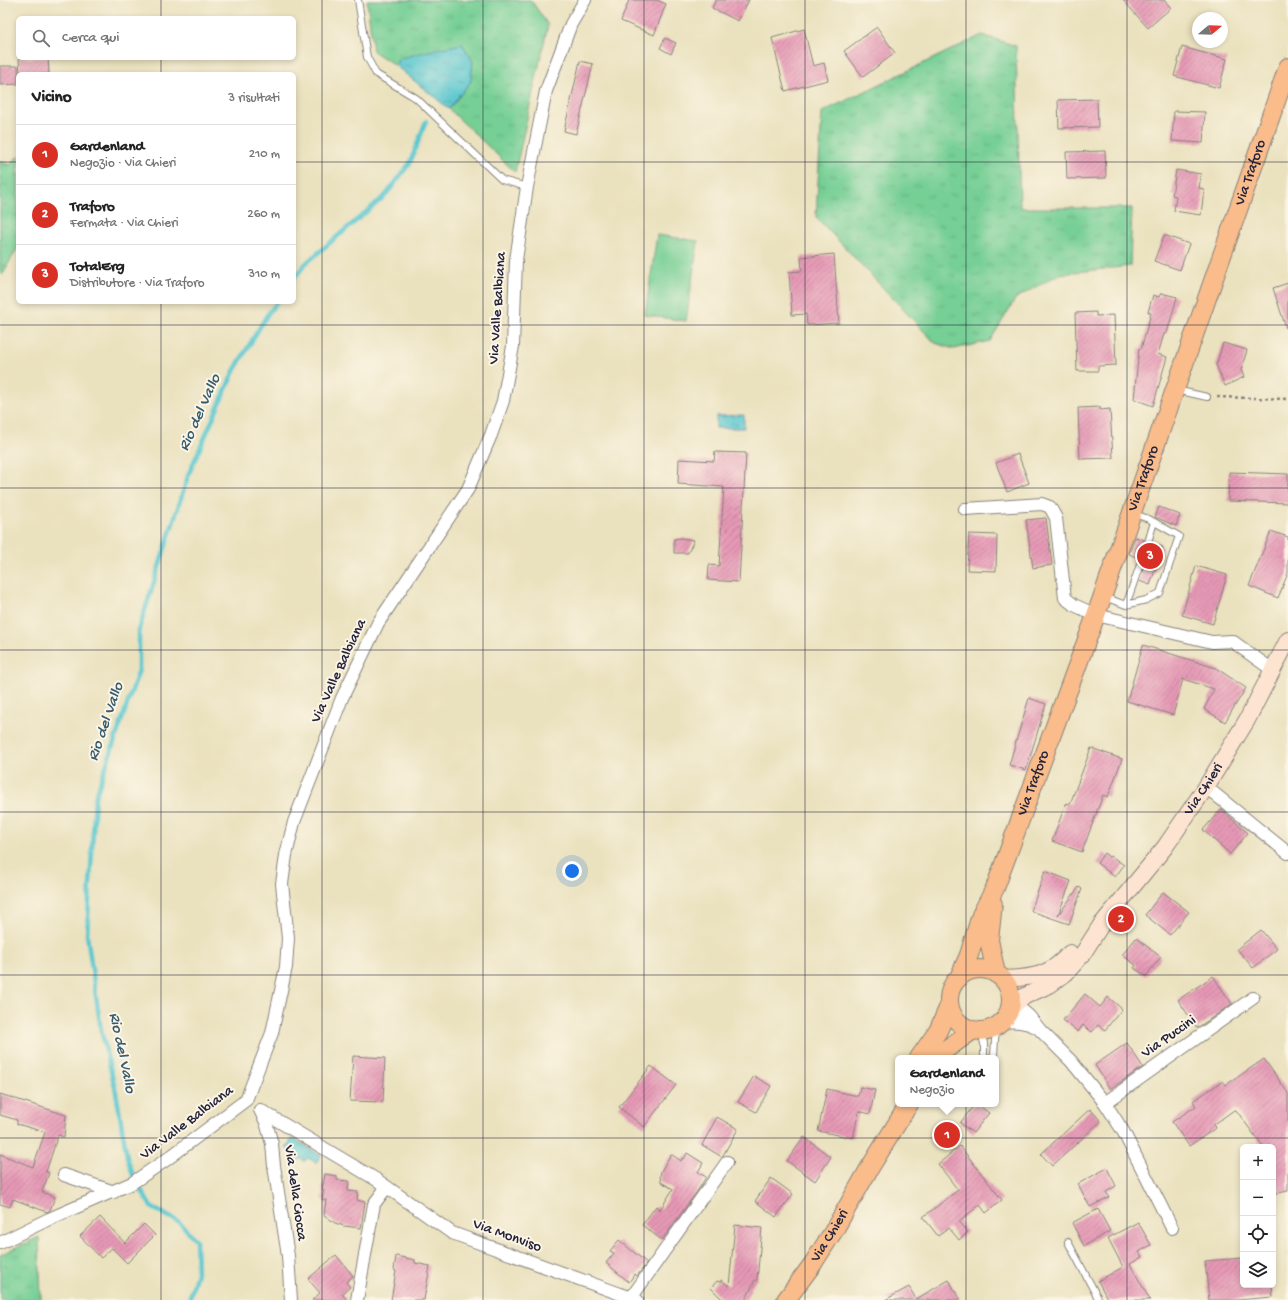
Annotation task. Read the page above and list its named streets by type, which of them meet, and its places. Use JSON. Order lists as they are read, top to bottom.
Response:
{
  "streets": {
    "main road": ["Via Traforo", "Via Chieri"],
    "street": [
      "Via Valle Balbiana",
      "Via Puccini",
      "Via della Ciocca",
      "Via Monviso"
    ]
  },
  "crossings": [
    ["Via Traforo", "Via Chieri"],
    ["Via della Ciocca", "Via Monviso"]
  ],
  "water": ["Rio del Vallo"],
  "north": "right",
  "page": {
    "search": "Cerca qui",
    "heading": ["Vicino", "3 risultati"],
    "list": [
      {
        "mark": "1",
        "name": "Gardenland",
        "note": "Negozio · Via Chieri",
        "value": "210 m"
      },
      {
        "mark": "2",
        "name": "Traforo",
        "note": "Fermata · Via Chieri",
        "value": "260 m"
      },
      {
        "mark": "3",
        "name": "TotalErg",
        "note": "Distributore · Via Traforo",
        "value": "310 m"
      }
    ],
    "pins": ["3", "2", "1"],
    "popup": ["Gardenland", "Negozio"],
    "map_buttons": ["+", "−"]
  }
}
